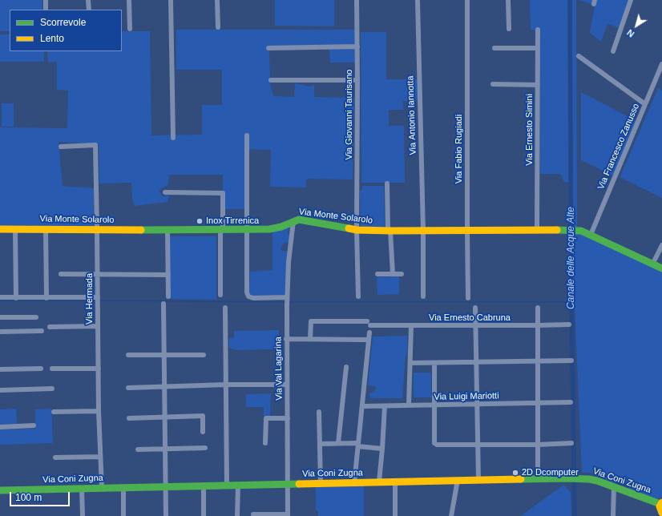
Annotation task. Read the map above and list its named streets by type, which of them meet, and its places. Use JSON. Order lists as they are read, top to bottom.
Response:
{
  "streets": {
    "street": [
      "Via Giovanni Taurisano",
      "Via Antonio Iannotta",
      "Via Ernesto Simini",
      "Via Francesco Zanusso",
      "Via Fabio Rugiadi",
      "Via Monte Solarolo",
      "Via Hermada",
      "Via Ernesto Cabruna",
      "Via Val Lagarina",
      "Via Luigi Mariotti",
      "Via Coni Zugna"
    ]
  },
  "crossings": [
    ["Via Giovanni Taurisano", "Via Monte Solarolo"],
    ["Via Antonio Iannotta", "Via Monte Solarolo"],
    ["Via Ernesto Simini", "Via Monte Solarolo"],
    ["Via Francesco Zanusso", "Via Monte Solarolo"],
    ["Via Fabio Rugiadi", "Via Monte Solarolo"],
    ["Via Monte Solarolo", "Via Hermada"],
    ["Via Monte Solarolo", "Via Val Lagarina"],
    ["Via Hermada", "Via Coni Zugna"],
    ["Via Val Lagarina", "Via Coni Zugna"]
  ],
  "water": ["Canale delle Acque Alte"],
  "places": ["Inox Tirrenica", "2D Dcomputer"],
  "legend": ["Scorrevole", "Lento"],
  "scale_bar": "100 m",
  "north": "bottom left"
}
